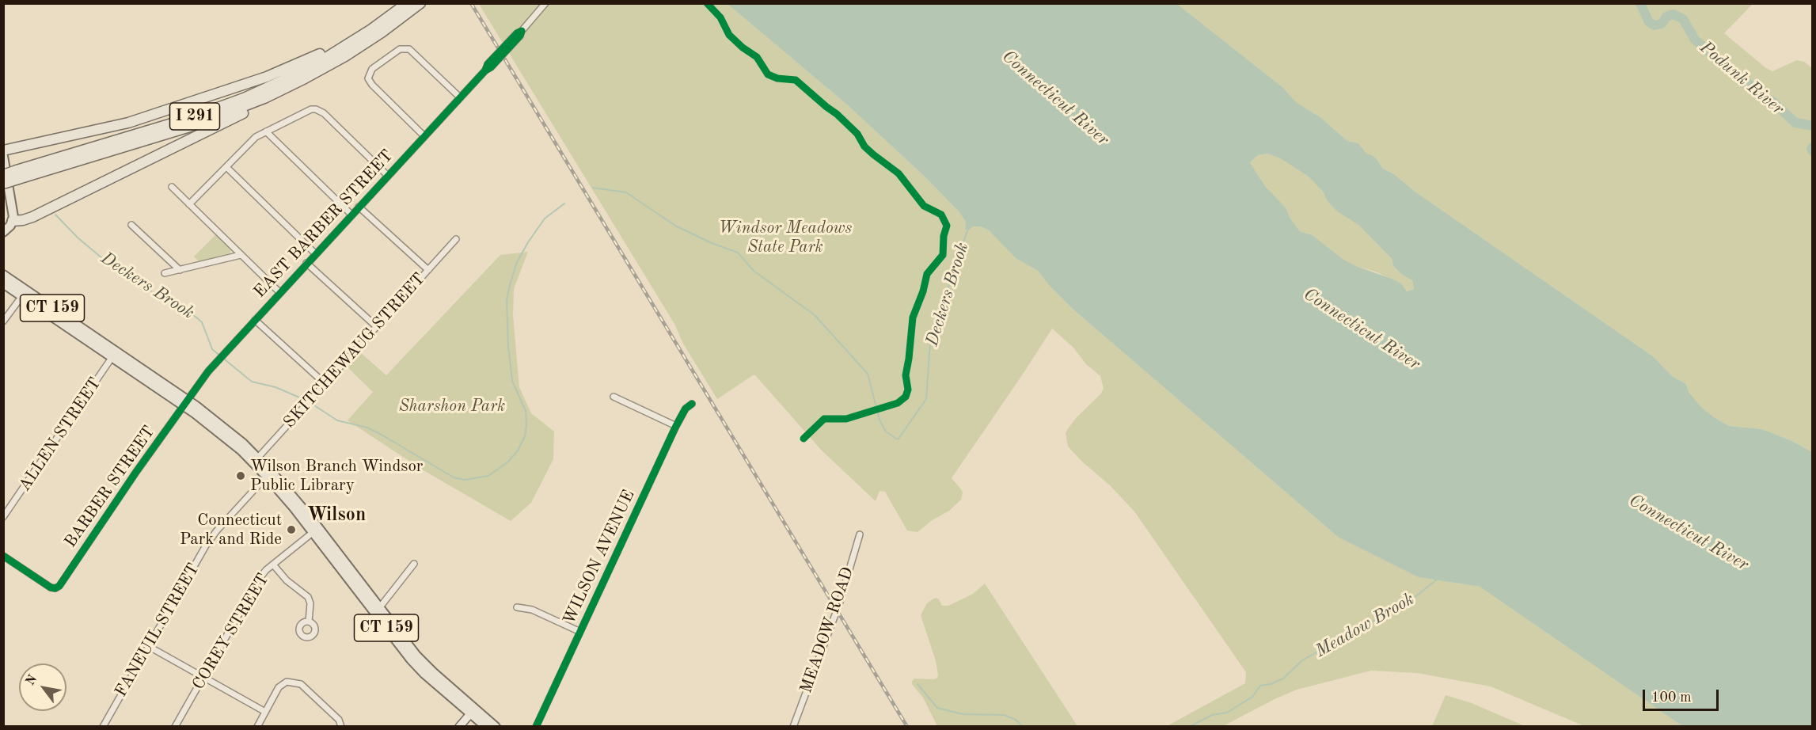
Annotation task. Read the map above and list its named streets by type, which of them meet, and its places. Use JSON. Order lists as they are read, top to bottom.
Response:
{
  "streets": {
    "highway": ["I 291"],
    "main road": ["CT 159"],
    "street": [
      "EAST BARBER STREET",
      "SKITCHEWAUG STREET",
      "ALLEN STREET",
      "BARBER STREET",
      "WILSON AVENUE",
      "FANEUIL STREET",
      "MEADOW ROAD",
      "COREY STREET"
    ]
  },
  "crossings": [
    ["EAST BARBER STREET", "CT 159"],
    ["EAST BARBER STREET", "BARBER STREET"],
    ["CT 159", "SKITCHEWAUG STREET"],
    ["CT 159", "ALLEN STREET"],
    ["CT 159", "BARBER STREET"],
    ["CT 159", "FANEUIL STREET"],
    ["CT 159", "COREY STREET"]
  ],
  "districts": ["Wilson"],
  "water": [
    "Podunk River",
    "Connecticut River",
    "Deckers Brook",
    "Meadow Brook"
  ],
  "parks": ["Windsor Meadows State Park", "Sharshon Park"],
  "places": ["Wilson Branch Windsor Public Library", "Connecticut Park and Ride"],
  "scale_bar": "100 m",
  "north": "top left"
}
